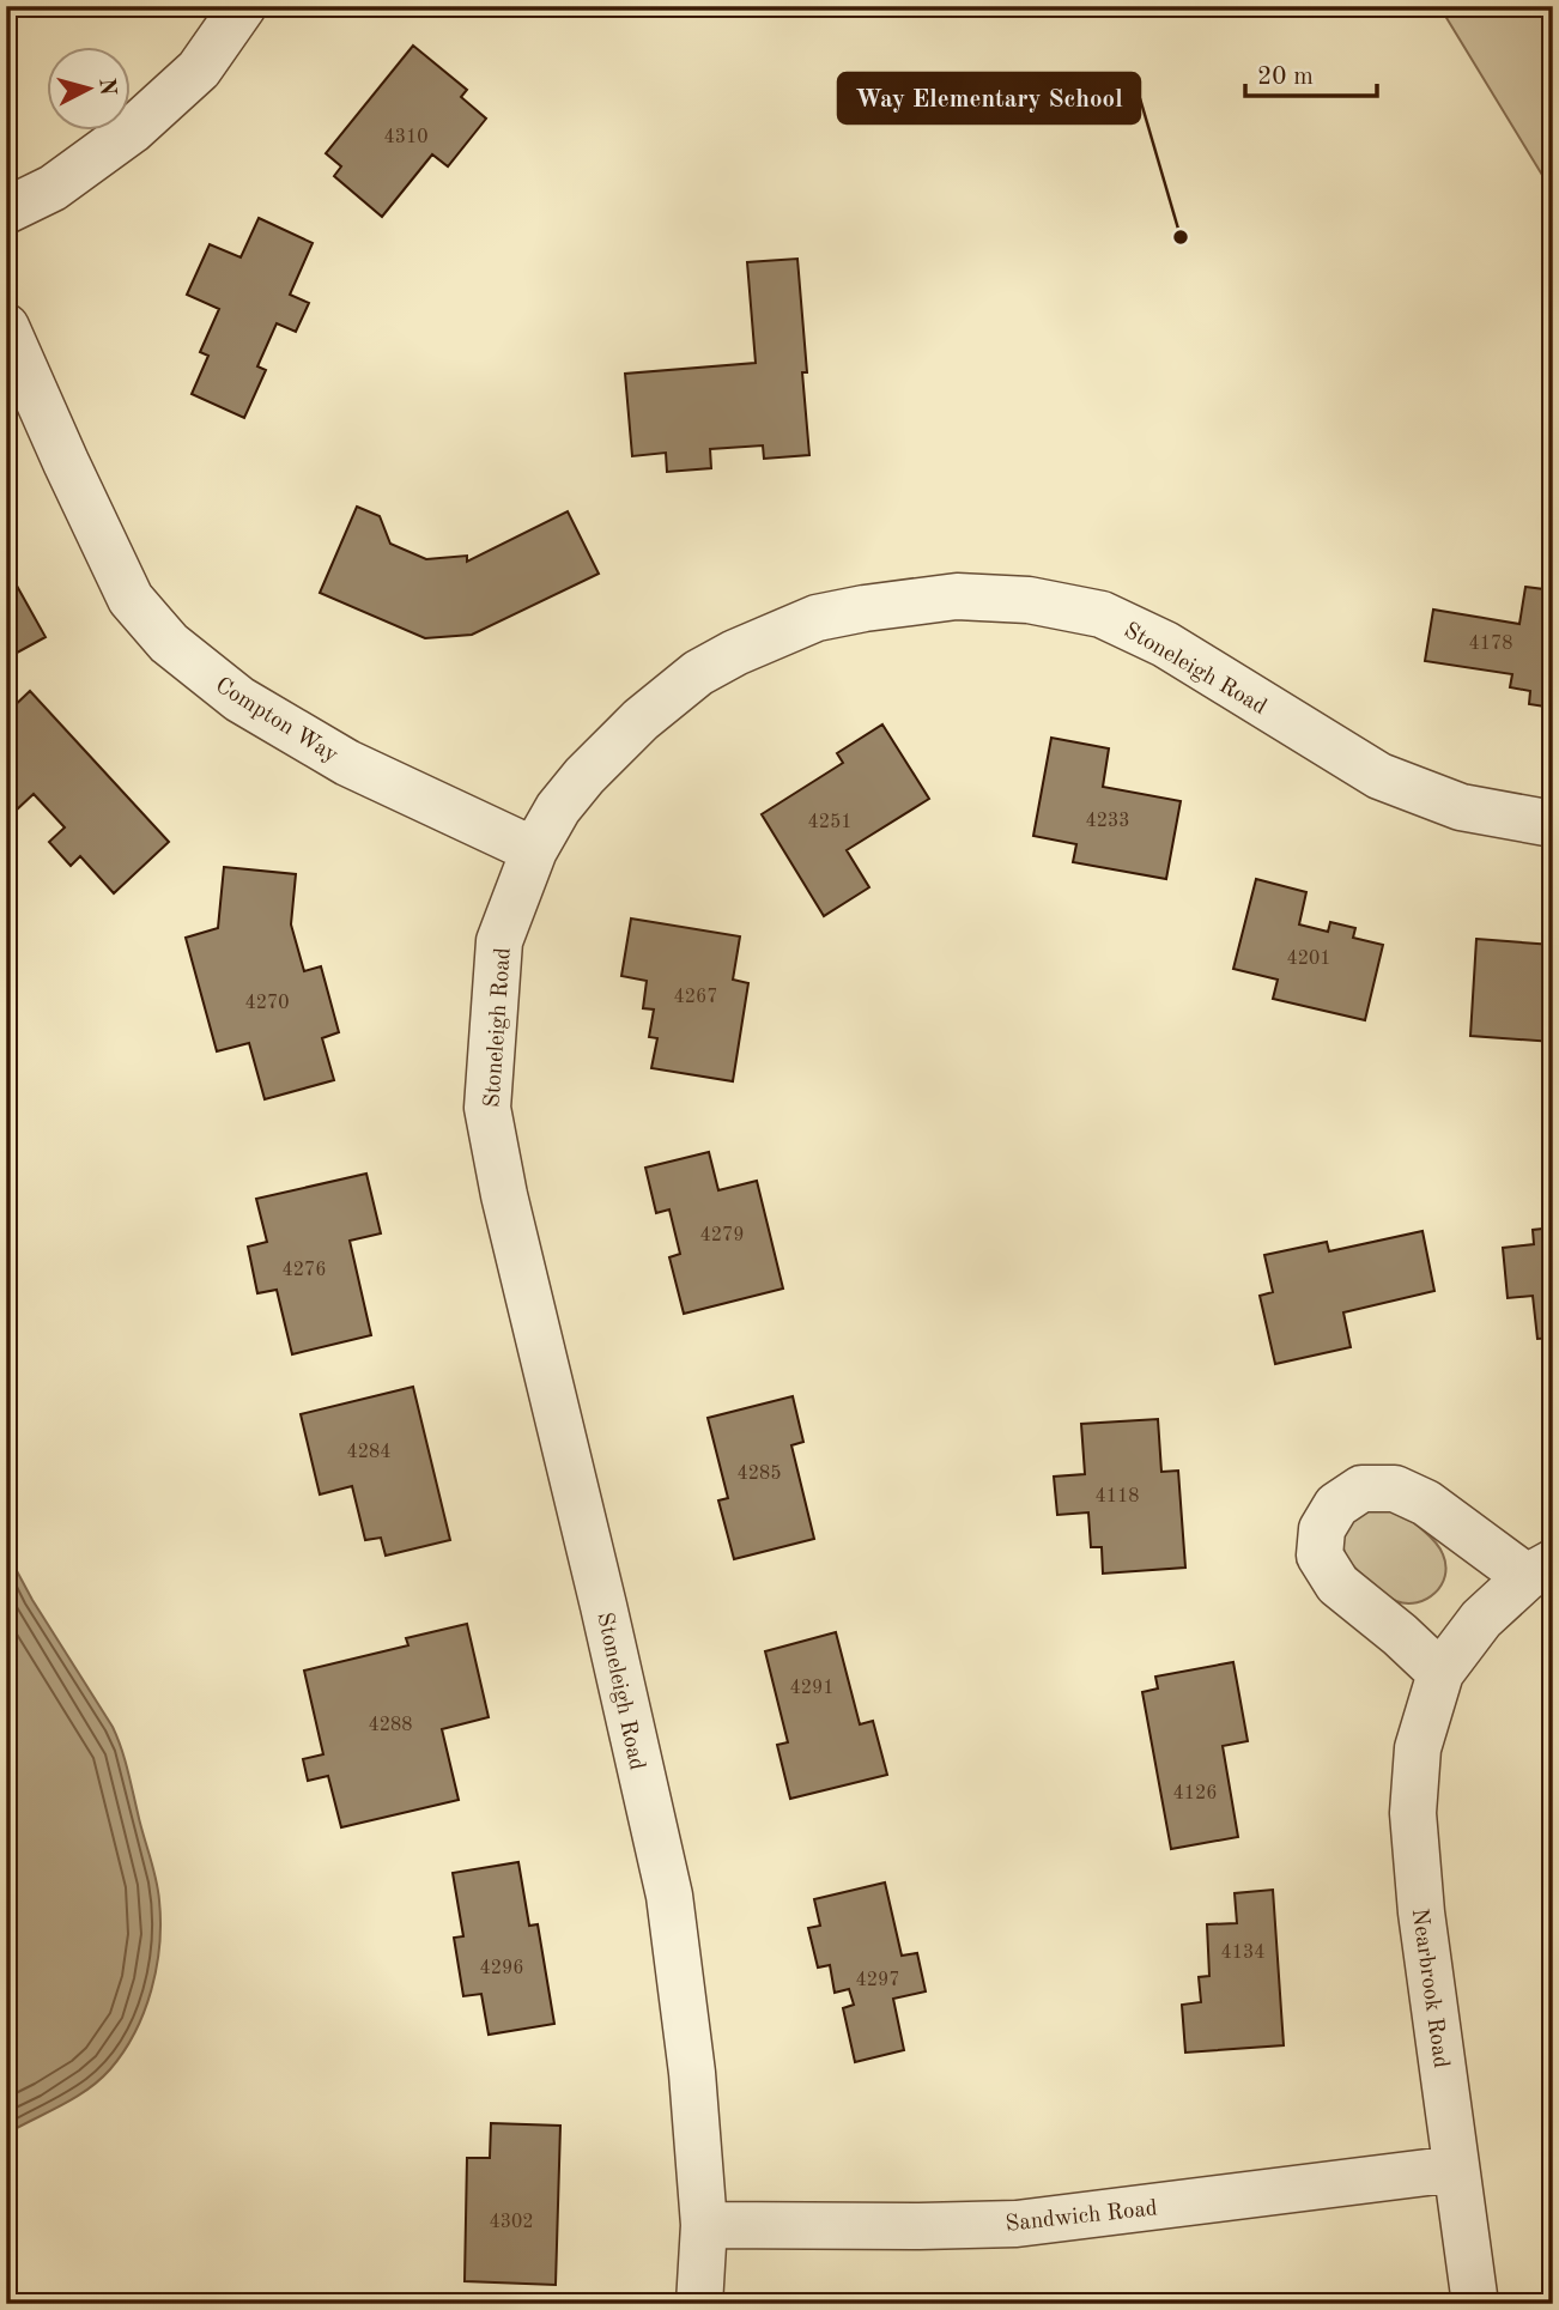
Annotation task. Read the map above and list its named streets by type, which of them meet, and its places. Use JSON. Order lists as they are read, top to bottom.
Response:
{
  "streets": {
    "street": [
      "Stoneleigh Road",
      "Compton Way",
      "Nearbrook Road",
      "Sandwich Road"
    ]
  },
  "crossings": [
    ["Stoneleigh Road", "Compton Way"],
    ["Stoneleigh Road", "Sandwich Road"],
    ["Nearbrook Road", "Sandwich Road"]
  ],
  "places": ["Way Elementary School"],
  "house_numbers": [
    "4310",
    "4178",
    "4233",
    "4251",
    "4201",
    "4267",
    "4270",
    "4279",
    "4276",
    "4284",
    "4285",
    "4118",
    "4291",
    "4288",
    "4126",
    "4134",
    "4296",
    "4297",
    "4302"
  ],
  "scale_bar": "20 m",
  "north": "right"
}
